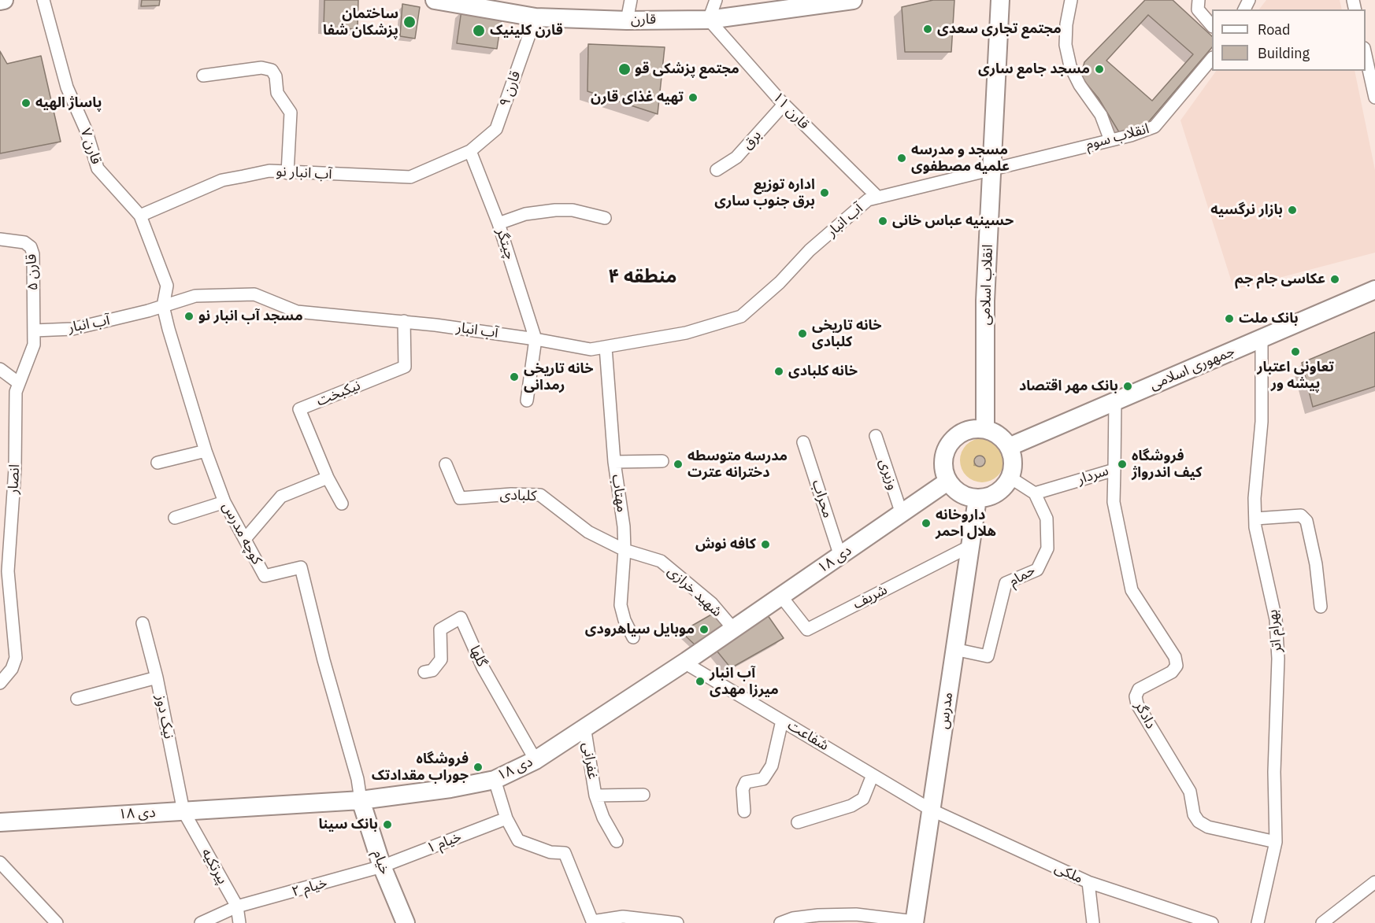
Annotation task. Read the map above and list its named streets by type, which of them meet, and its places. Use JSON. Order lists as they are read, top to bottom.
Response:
{
  "streets": {
    "main road": [
      "قارن",
      "انقلاب اسلامی",
      "جمهوری اسلامی",
      "۱۸ دی",
      "مدرس",
      "خیام"
    ],
    "street": [
      "قارن ٩",
      "قارن ۱۱",
      "انقلاب سوم",
      "برق",
      "قارن ٧",
      "آب انبار نو",
      "آب انبار",
      "چیتگر",
      "قارن ۵",
      "نیکبخت",
      "وزیری",
      "سردار",
      "انصار",
      "مهتاب",
      "کلبادی",
      "محراب",
      "کوچه مدرس",
      "حمام",
      "شهید خرازی",
      "شریف",
      "بهرام اتر",
      "گلها",
      "دادگر",
      "نیک دوز",
      "شفاعت",
      "غفرانی",
      "خیام ۱",
      "پیرتکیه",
      "ملکی",
      "خیام ۲"
    ]
  },
  "crossings": [
    ["قارن", "قارن ٩"],
    ["قارن", "قارن ۱۱"],
    ["قارن ٩", "آب انبار نو"],
    ["قارن ٩", "چیتگر"],
    ["قارن ۱۱", "انقلاب سوم"],
    ["قارن ۱۱", "برق"],
    ["قارن ۱۱", "آب انبار"],
    ["انقلاب سوم", "آب انبار"],
    ["انقلاب سوم", "انقلاب اسلامی"],
    ["قارن ٧", "آب انبار نو"],
    ["قارن ٧", "آب انبار"],
    ["قارن ٧", "کوچه مدرس"],
    ["آب انبار نو", "چیتگر"],
    ["آب انبار", "چیتگر"],
    ["آب انبار", "قارن ۵"],
    ["آب انبار", "نیکبخت"],
    ["آب انبار", "انصار"],
    ["آب انبار", "مهتاب"],
    ["آب انبار", "کوچه مدرس"],
    ["قارن ۵", "انصار"],
    ["انقلاب اسلامی", "جمهوری اسلامی"],
    ["انقلاب اسلامی", "۱۸ دی"],
    ["انقلاب اسلامی", "مدرس"],
    ["جمهوری اسلامی", "سردار"],
    ["جمهوری اسلامی", "۱۸ دی"],
    ["جمهوری اسلامی", "بهرام اتر"],
    ["جمهوری اسلامی", "مدرس"],
    ["وزیری", "۱۸ دی"],
    ["سردار", "حمام"],
    ["سردار", "دادگر"],
    ["مهتاب", "کلبادی"],
    ["مهتاب", "شهید خرازی"],
    ["کلبادی", "شهید خرازی"],
    ["محراب", "۱۸ دی"],
    ["کوچه مدرس", "۱۸ دی"],
    ["کوچه مدرس", "خیام"],
    ["۱۸ دی", "شهید خرازی"],
    ["۱۸ دی", "شریف"],
    ["۱۸ دی", "گلها"],
    ["۱۸ دی", "مدرس"],
    ["۱۸ دی", "نیک دوز"],
    ["۱۸ دی", "شفاعت"],
    ["۱۸ دی", "غفرانی"],
    ["۱۸ دی", "خیام"],
    ["۱۸ دی", "پیرتکیه"],
    ["حمام", "مدرس"],
    ["شریف", "مدرس"],
    ["بهرام اتر", "دادگر"],
    ["مدرس", "شفاعت"],
    ["مدرس", "ملکی"],
    ["نیک دوز", "پیرتکیه"],
    ["شفاعت", "ملکی"],
    ["خیام ۱", "خیام"],
    ["خیام ۱", "خیام ۲"],
    ["خیام", "خیام ۲"],
    ["پیرتکیه", "خیام ۲"]
  ],
  "districts": ["منطقه ۴"],
  "places": [
    "ساختمان پزشکان شفا",
    "مجتمع تجاری سعدی",
    "قارن کلینیک",
    "مجتمع پزشکی قو",
    "مسجد جامع ساری",
    "تهیه غذای قارن",
    "پاساژ الهیه",
    "مسجد و مدرسه علمیه مصطفوی",
    "اداره توزیع برق جنوب ساری",
    "بازار نرگسیه",
    "حسینیه عباس خانی",
    "عکاسی جام جم",
    "مسجد آب انبار نو",
    "بانک ملت",
    "خانه تاریخی کلبادی",
    "تعاونی اعتبار پیشه ور",
    "خانه کلبادی",
    "خانه تاریخی رمدانی",
    "بانک مهر اقتصاد",
    "مدرسه متوسطه دخترانه عترت",
    "فروشگاه کیف اندرواژ",
    "داروخانه هلال احمر",
    "کافه نوش",
    "موبایل سیاهرودی",
    "آب انبار میرزا مهدی",
    "فروشگاه جوراب مقدادتک",
    "بانک سینا"
  ],
  "legend": ["Road", "Building"]
}
